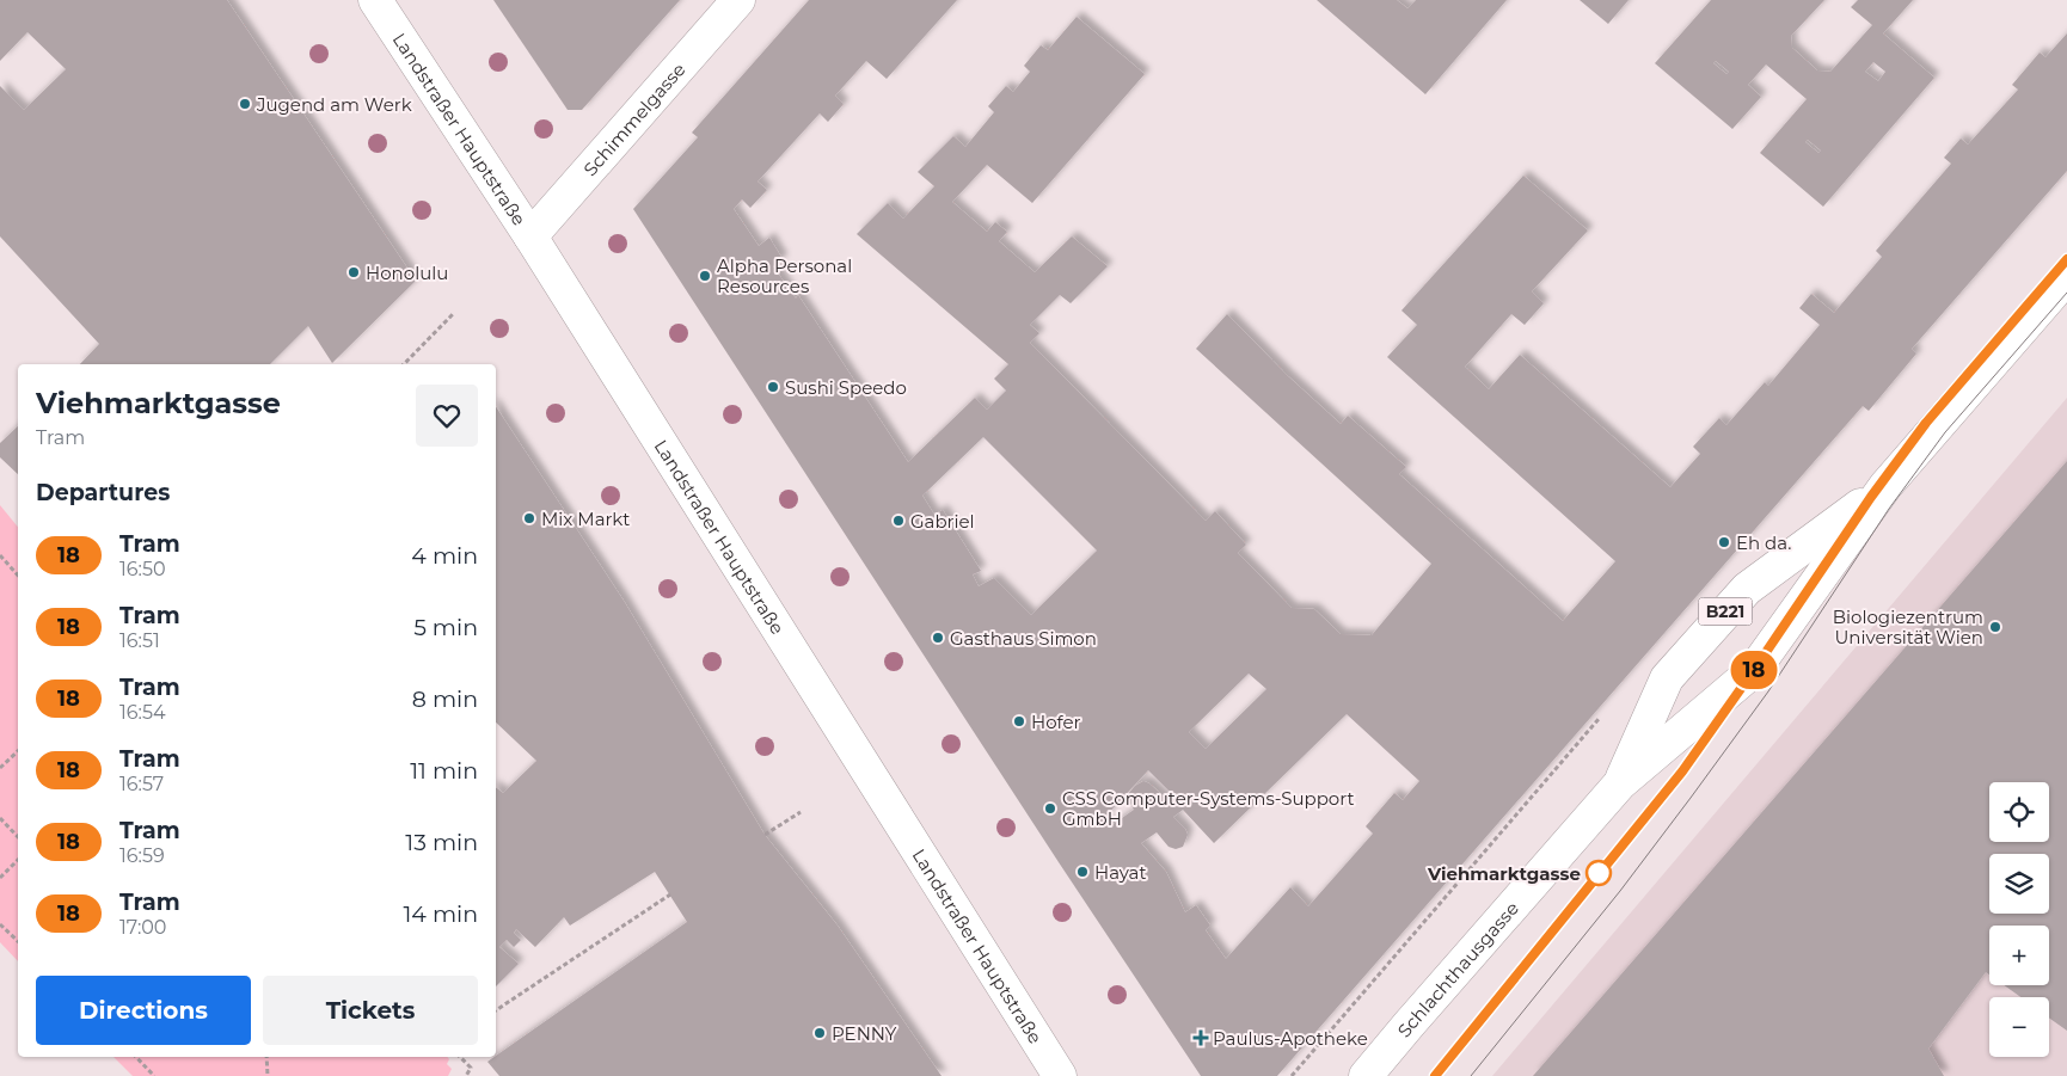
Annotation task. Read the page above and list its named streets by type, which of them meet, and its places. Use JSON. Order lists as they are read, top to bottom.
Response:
{
  "streets": {
    "main road": [
      "Schimmelgasse",
      "Landstraßer Hauptstraße",
      "B221",
      "Schlachthausgasse"
    ]
  },
  "crossings": [
    ["Schimmelgasse", "Landstraßer Hauptstraße"]
  ],
  "places": {
    "other": [
      "Jugend am Werk",
      "Honolulu",
      "Alpha Personal Resources",
      "Sushi Speedo",
      "Mix Markt",
      "Gabriel",
      "Eh da.",
      "Biologiezentrum Universität Wien",
      "Gasthaus Simon",
      "Hofer",
      "CSS Computer-Systems-Support GmbH",
      "Hayat",
      "Viehmarktgasse",
      "PENNY"
    ],
    "health": ["Paulus-Apotheke"]
  },
  "lines": ["tram line 18"],
  "page": {
    "on_map": "18",
    "heading": [
      ["Viehmarktgasse", "Tram"],
      "Departures"
    ],
    "list": [
      {
        "mark": "18",
        "name": "Tram",
        "note": "16:50",
        "value": "4 min"
      },
      {
        "mark": "18",
        "name": "Tram",
        "note": "16:51",
        "value": "5 min"
      },
      {
        "mark": "18",
        "name": "Tram",
        "note": "16:54",
        "value": "8 min"
      },
      {
        "mark": "18",
        "name": "Tram",
        "note": "16:57",
        "value": "11 min"
      },
      {
        "mark": "18",
        "name": "Tram",
        "note": "16:59",
        "value": "13 min"
      },
      {
        "mark": "18",
        "name": "Tram",
        "note": "17:00",
        "value": "14 min"
      }
    ],
    "map_buttons": ["+", "−"],
    "buttons": ["Directions", "Tickets"]
  }
}
